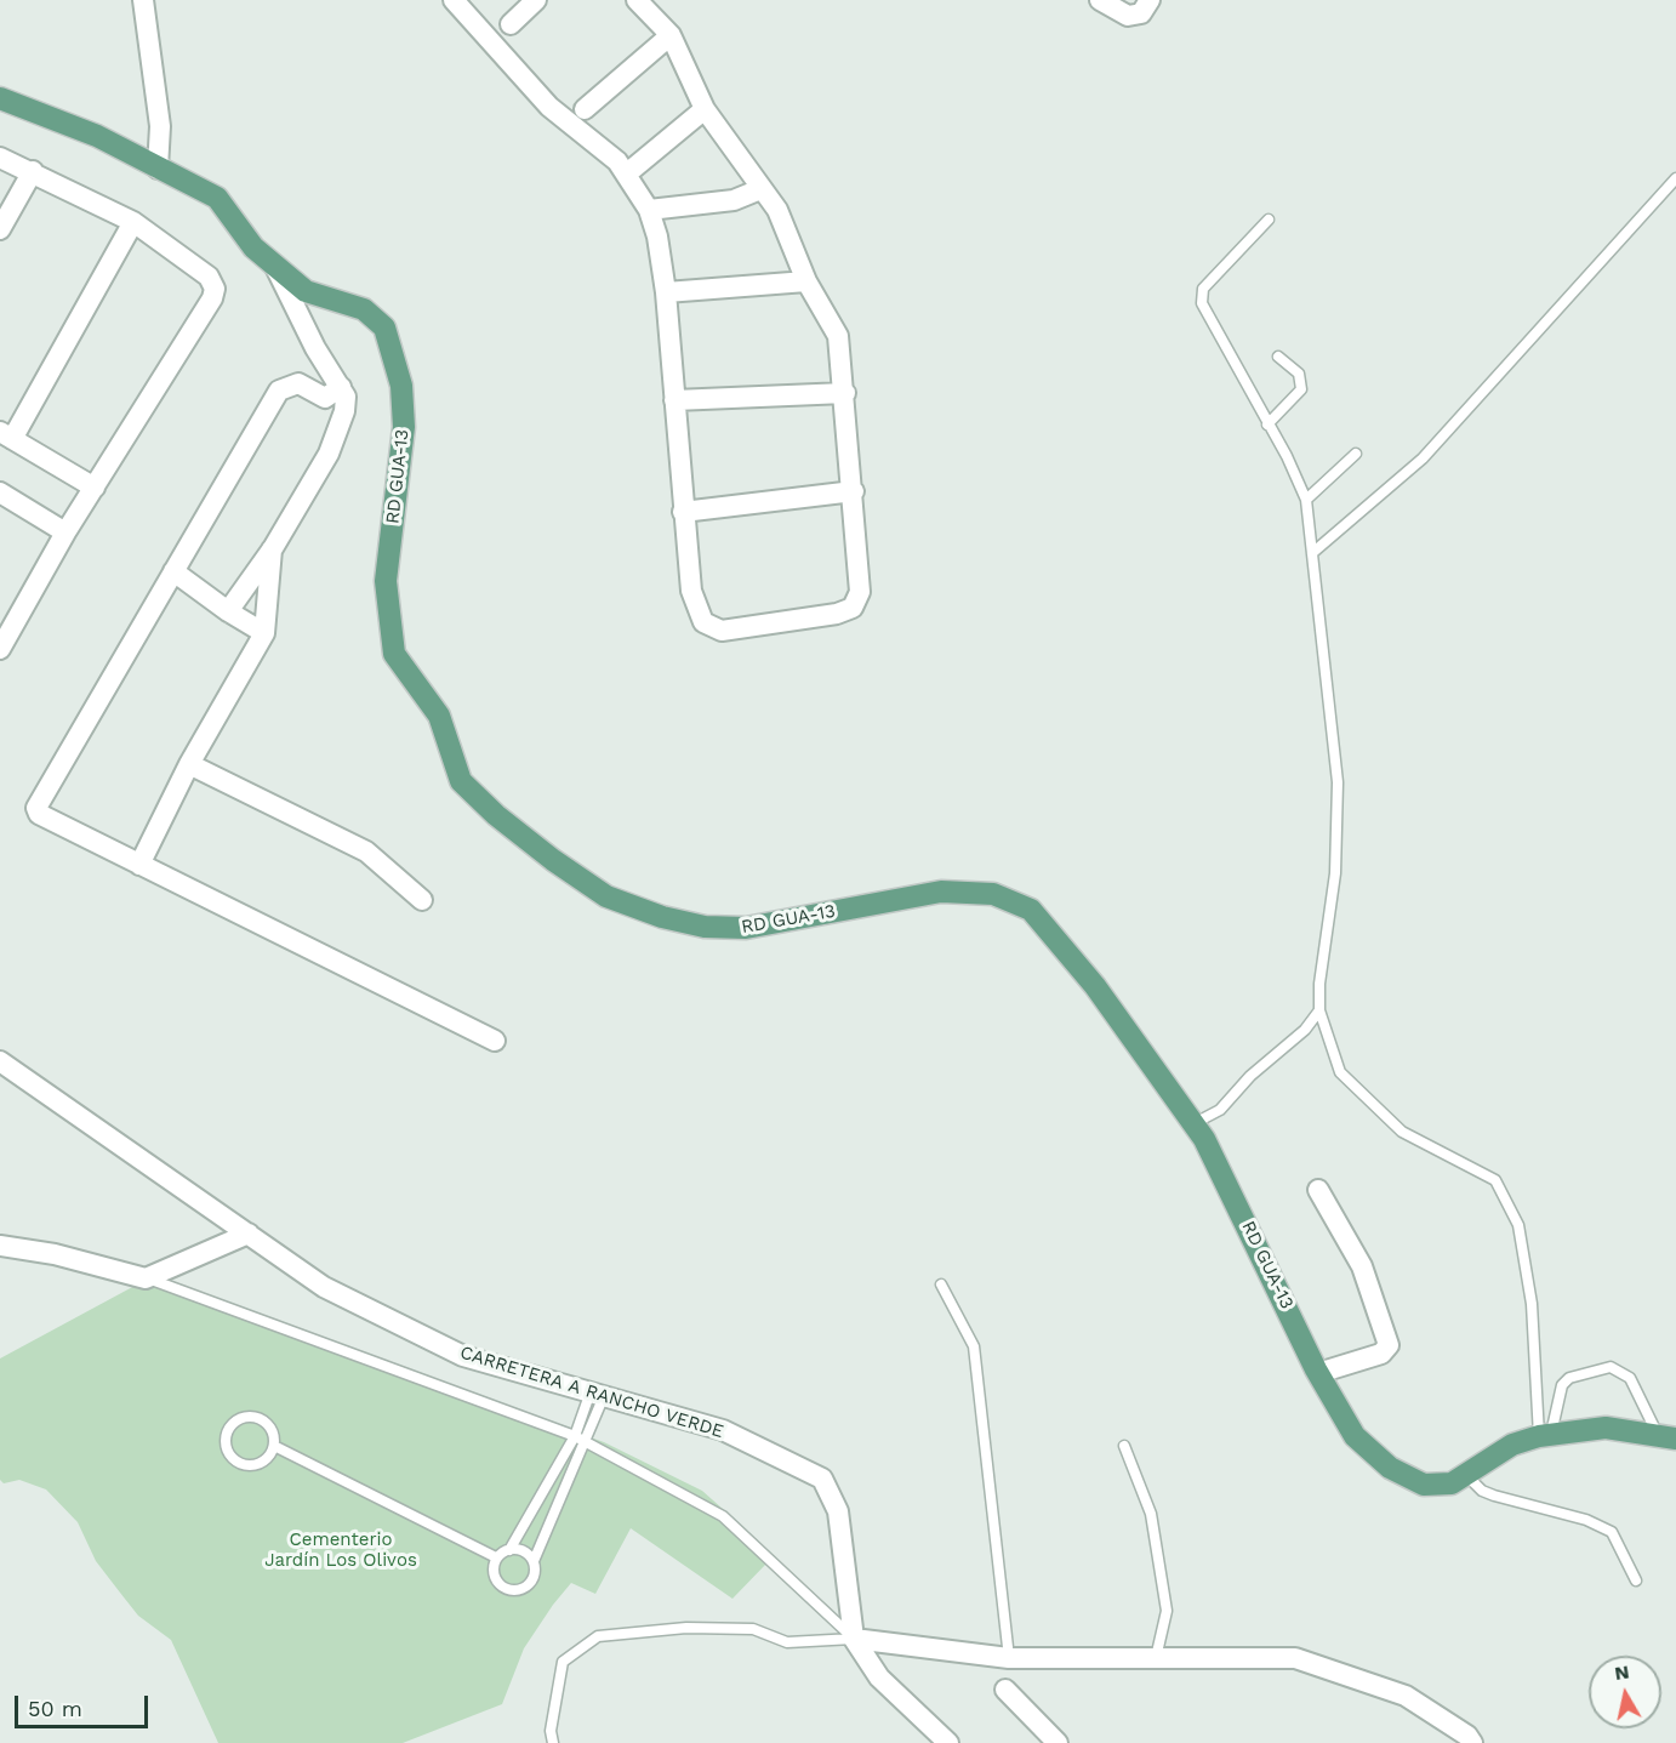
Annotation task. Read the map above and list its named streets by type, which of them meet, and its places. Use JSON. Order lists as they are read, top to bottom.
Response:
{
  "streets": {
    "main road": ["RD GUA-13"],
    "street": ["CARRETERA A RANCHO VERDE"]
  },
  "parks": ["Cementerio Jardín Los Olivos"],
  "scale_bar": "50 m",
  "north": "top"
}
